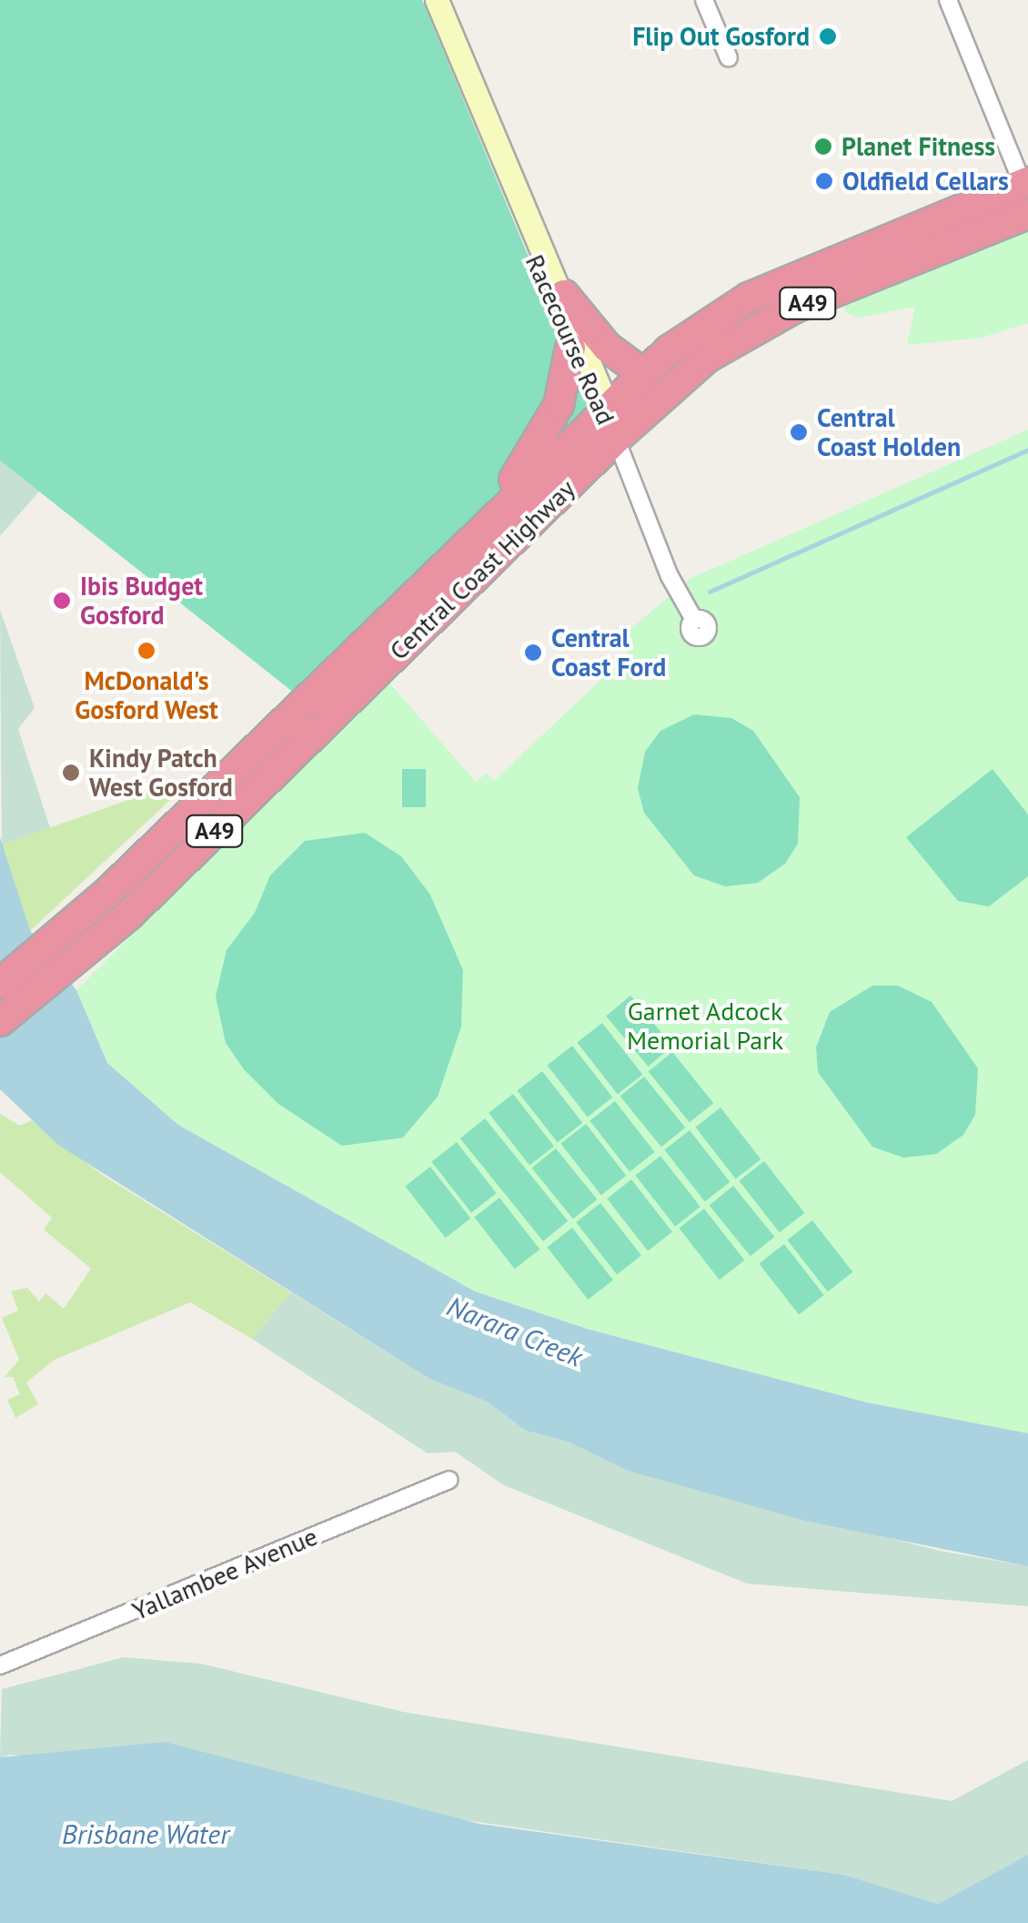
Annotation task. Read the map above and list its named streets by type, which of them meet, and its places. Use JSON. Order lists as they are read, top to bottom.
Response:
{
  "streets": {
    "highway": ["A49", "Central Coast Highway"],
    "main road": ["Racecourse Road"],
    "street": ["Yallambee Avenue"]
  },
  "crossings": [
    ["Racecourse Road", "Central Coast Highway"]
  ],
  "water": ["Narara Creek", "Brisbane Water"],
  "parks": ["Garnet Adcock Memorial Park"],
  "places": [
    "Flip Out Gosford",
    "Planet Fitness",
    "Oldfield Cellars",
    "Central Coast Holden",
    "Ibis Budget Gosford",
    "McDonald's Gosford West",
    "Central Coast Ford",
    "Kindy Patch West Gosford"
  ]
}
